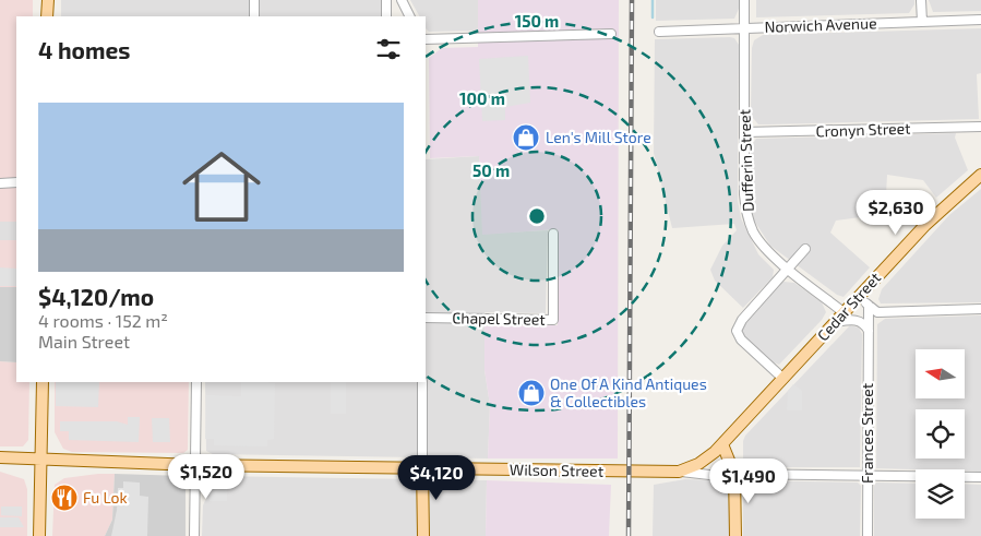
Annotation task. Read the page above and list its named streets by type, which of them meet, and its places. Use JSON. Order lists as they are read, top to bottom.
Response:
{
  "streets": {
    "main road": ["Cedar Street", "Wilson Street"],
    "street": [
      "Norwich Avenue",
      "Cronyn Street",
      "Dufferin Street",
      "Chapel Street",
      "Frances Street"
    ]
  },
  "crossings": [
    ["Norwich Avenue", "Dufferin Street"],
    ["Cronyn Street", "Dufferin Street"],
    ["Dufferin Street", "Cedar Street"],
    ["Cedar Street", "Wilson Street"],
    ["Frances Street", "Wilson Street"]
  ],
  "places": {
    "shop": ["Len's Mill Store", "One Of A Kind Antiques & Collectibles"],
    "restaurant": ["Fu Lok"]
  },
  "north": "left",
  "page": {
    "heading": "4 homes",
    "list": [
      {
        "name": "$4,120/mo",
        "note": "4 rooms · 152 m² · Main Street"
      }
    ],
    "price": [
      "$2,630",
      "$1,520",
      "$4,120",
      "$1,490"
    ]
  },
  "rings": ["150 m", "100 m", "50 m"]
}
